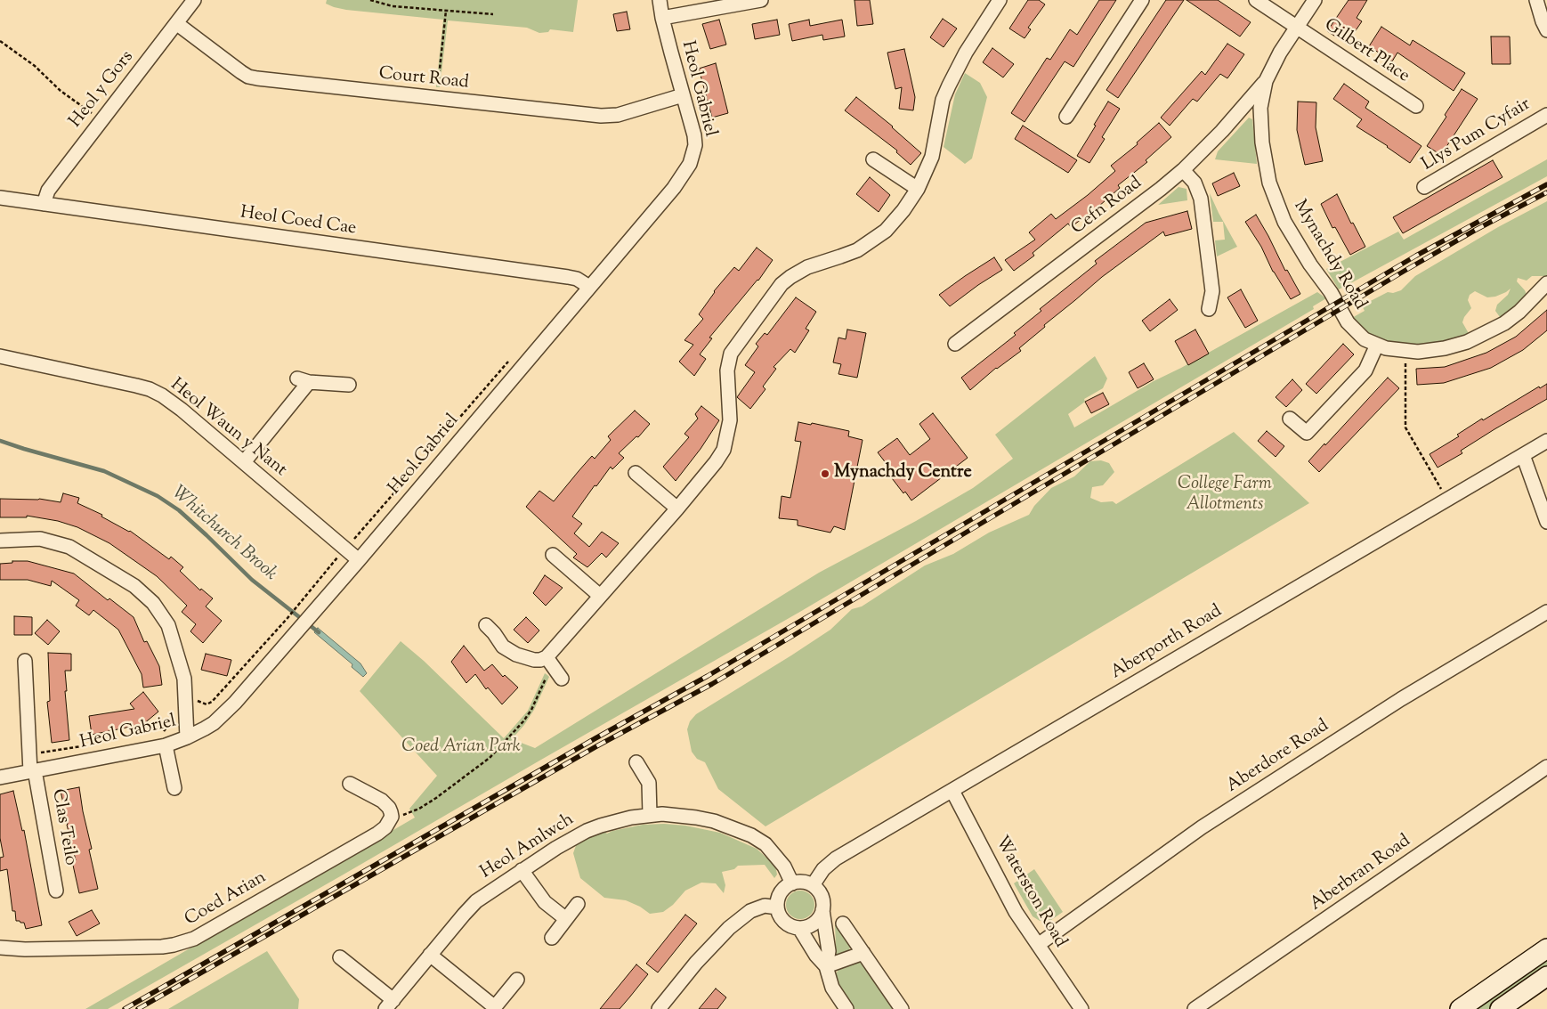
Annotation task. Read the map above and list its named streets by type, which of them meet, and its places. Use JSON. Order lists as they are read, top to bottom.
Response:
{
  "streets": {
    "street": [
      "Gilbert Place",
      "Court Road",
      "Heol Gabriel",
      "Heol y Gors",
      "Llys Pum Cyfair",
      "Cefn Road",
      "Heol Coed Cae",
      "Mynachdy Road",
      "Heol Waun y Nant",
      "Aberporth Road",
      "Aberdore Road",
      "Clas Teilo",
      "Heol Amlwch",
      "Aberbran Road",
      "Waterston Road",
      "Coed Arian"
    ]
  },
  "crossings": [
    ["Gilbert Place", "Mynachdy Road"],
    ["Court Road", "Heol Gabriel"],
    ["Court Road", "Heol y Gors"],
    ["Heol Gabriel", "Heol Coed Cae"],
    ["Heol Gabriel", "Heol Waun y Nant"],
    ["Heol Gabriel", "Clas Teilo"],
    ["Heol y Gors", "Heol Coed Cae"],
    ["Cefn Road", "Mynachdy Road"],
    ["Aberporth Road", "Heol Amlwch"],
    ["Aberporth Road", "Waterston Road"],
    ["Aberdore Road", "Waterston Road"]
  ],
  "water": ["Whitchurch Brook"],
  "parks": ["College Farm Allotments", "Coed Arian Park"],
  "places": ["Mynachdy Centre"]
}
